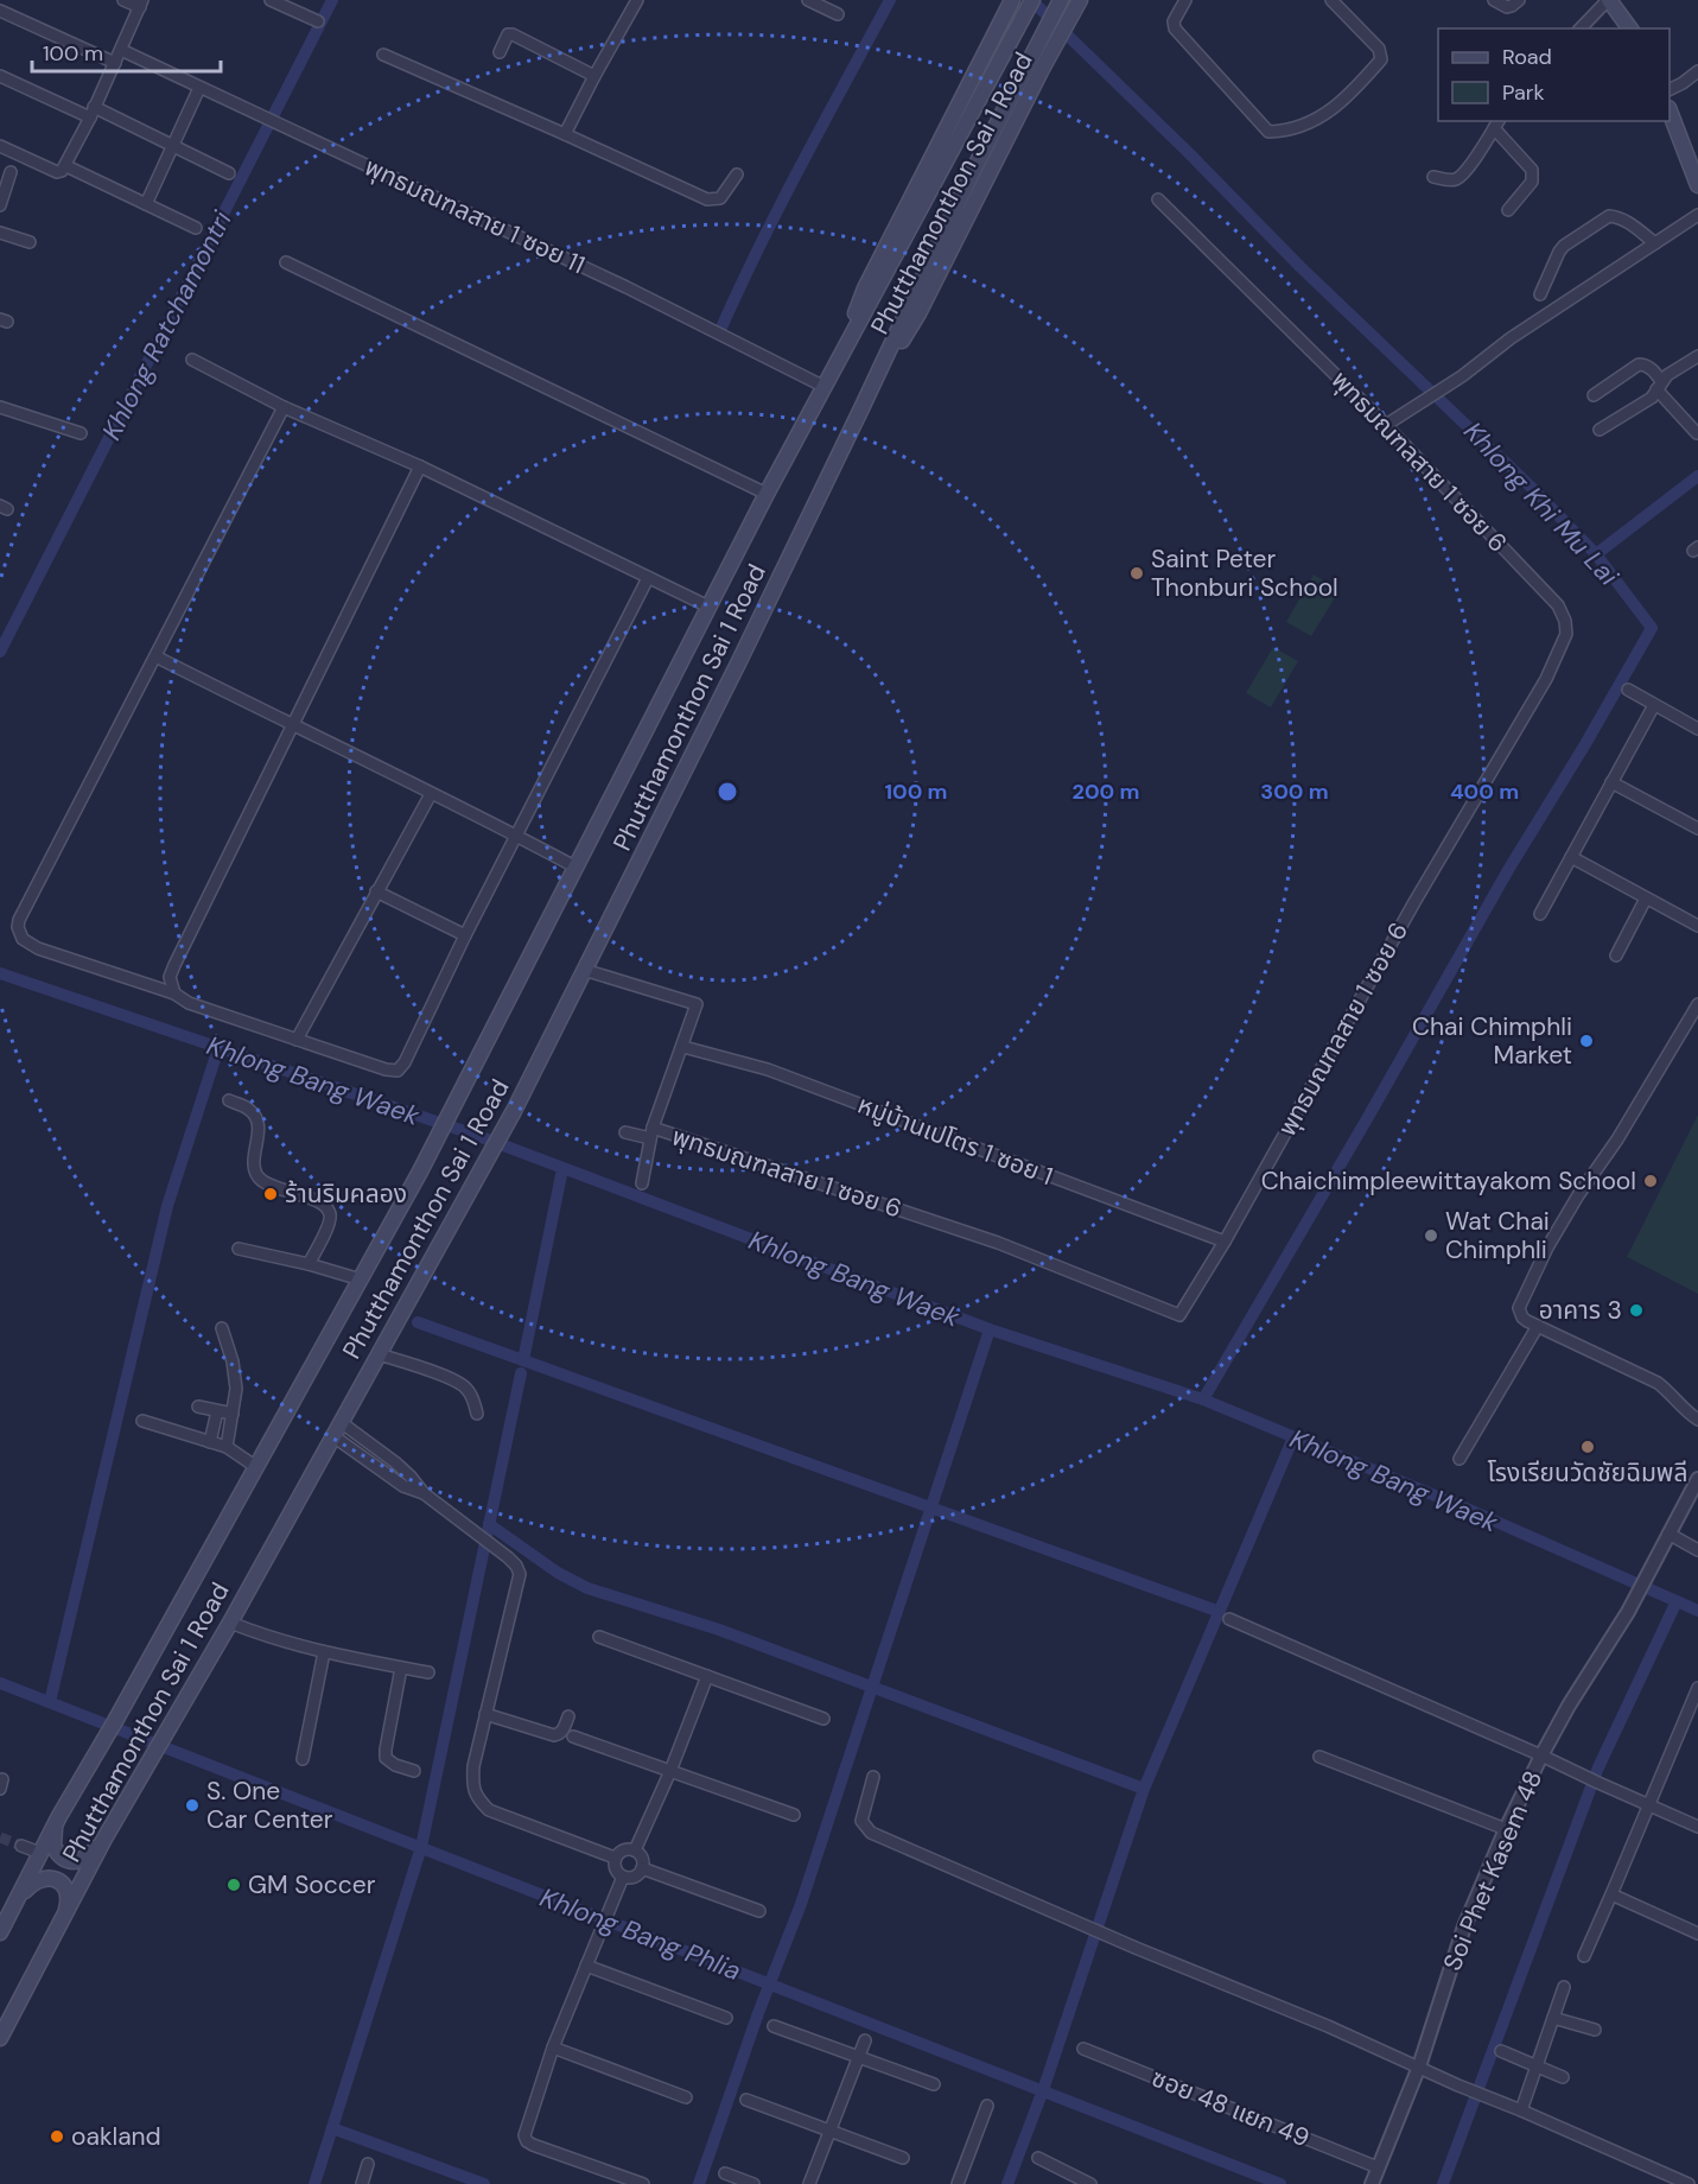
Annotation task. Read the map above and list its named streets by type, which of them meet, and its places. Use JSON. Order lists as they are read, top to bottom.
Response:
{
  "streets": {
    "main road": ["Phutthamonthon Sai 1 Road"],
    "street": [
      "พุทธมณฑลสาย 1 ซอย 11",
      "พุทธมณฑลสาย 1 ซอย 6",
      "หมู่บ้านเปโตร 1 ซอย 1",
      "Soi Phet Kasem 48",
      "ซอย 48 แยก 49"
    ]
  },
  "crossings": [
    ["Phutthamonthon Sai 1 Road", "พุทธมณฑลสาย 1 ซอย 11"],
    ["Phutthamonthon Sai 1 Road", "พุทธมณฑลสาย 1 ซอย 6"],
    ["พุทธมณฑลสาย 1 ซอย 6", "หมู่บ้านเปโตร 1 ซอย 1"],
    ["Soi Phet Kasem 48", "ซอย 48 แยก 49"]
  ],
  "water": [
    "Khlong Ratchamontri",
    "Khlong Khi Mu Lai",
    "Khlong Bang Waek",
    "Khlong Bang Phlia"
  ],
  "places": [
    "Saint Peter Thonburi School",
    "Chai Chimphli Market",
    "Chaichimpleewittayakom School",
    "ร้านริมคลอง",
    "Wat Chai Chimphli",
    "อาคาร 3",
    "โรงเรียนวัดชัยฉิมพลี",
    "S. One Car Center",
    "GM Soccer",
    "oakland"
  ],
  "legend": ["Road", "Park"],
  "scale_bar": "100 m",
  "rings": [
    "100 m",
    "200 m",
    "300 m",
    "400 m"
  ]
}
